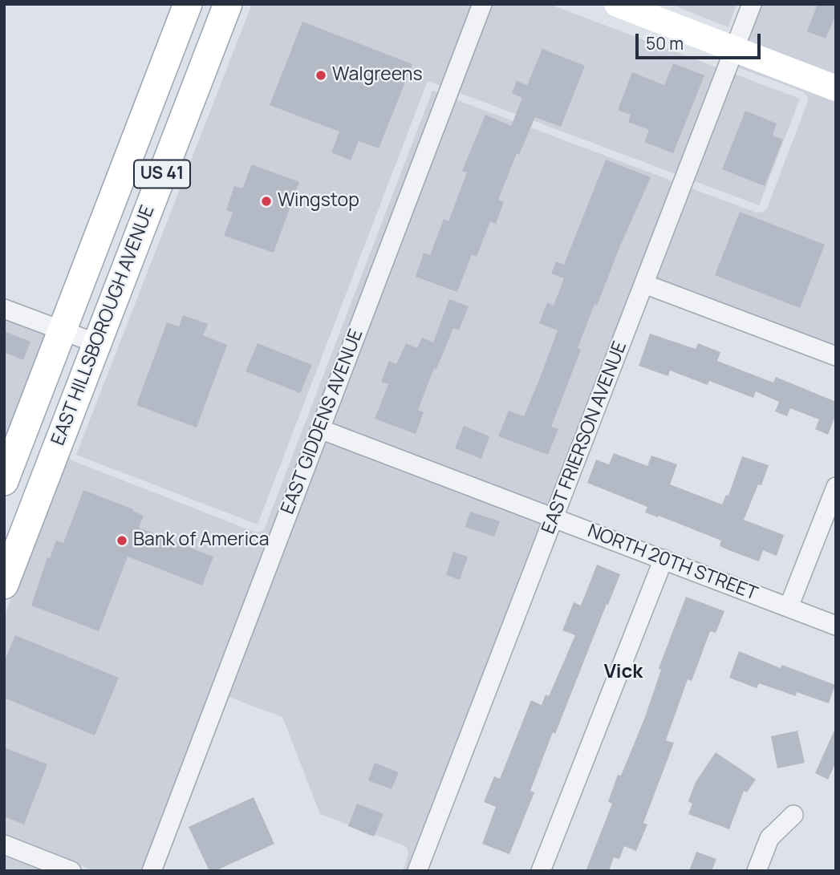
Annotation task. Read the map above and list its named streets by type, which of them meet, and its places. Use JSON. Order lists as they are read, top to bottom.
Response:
{
  "streets": {
    "main road": ["US 41", "EAST HILLSBOROUGH AVENUE"],
    "street": ["EAST GIDDENS AVENUE", "EAST FRIERSON AVENUE", "NORTH 20TH STREET"]
  },
  "crossings": [
    ["EAST GIDDENS AVENUE", "NORTH 20TH STREET"],
    ["EAST FRIERSON AVENUE", "NORTH 20TH STREET"]
  ],
  "districts": ["Vick"],
  "places": ["Walgreens", "Wingstop", "Bank of America"],
  "scale_bar": "50 m"
}
